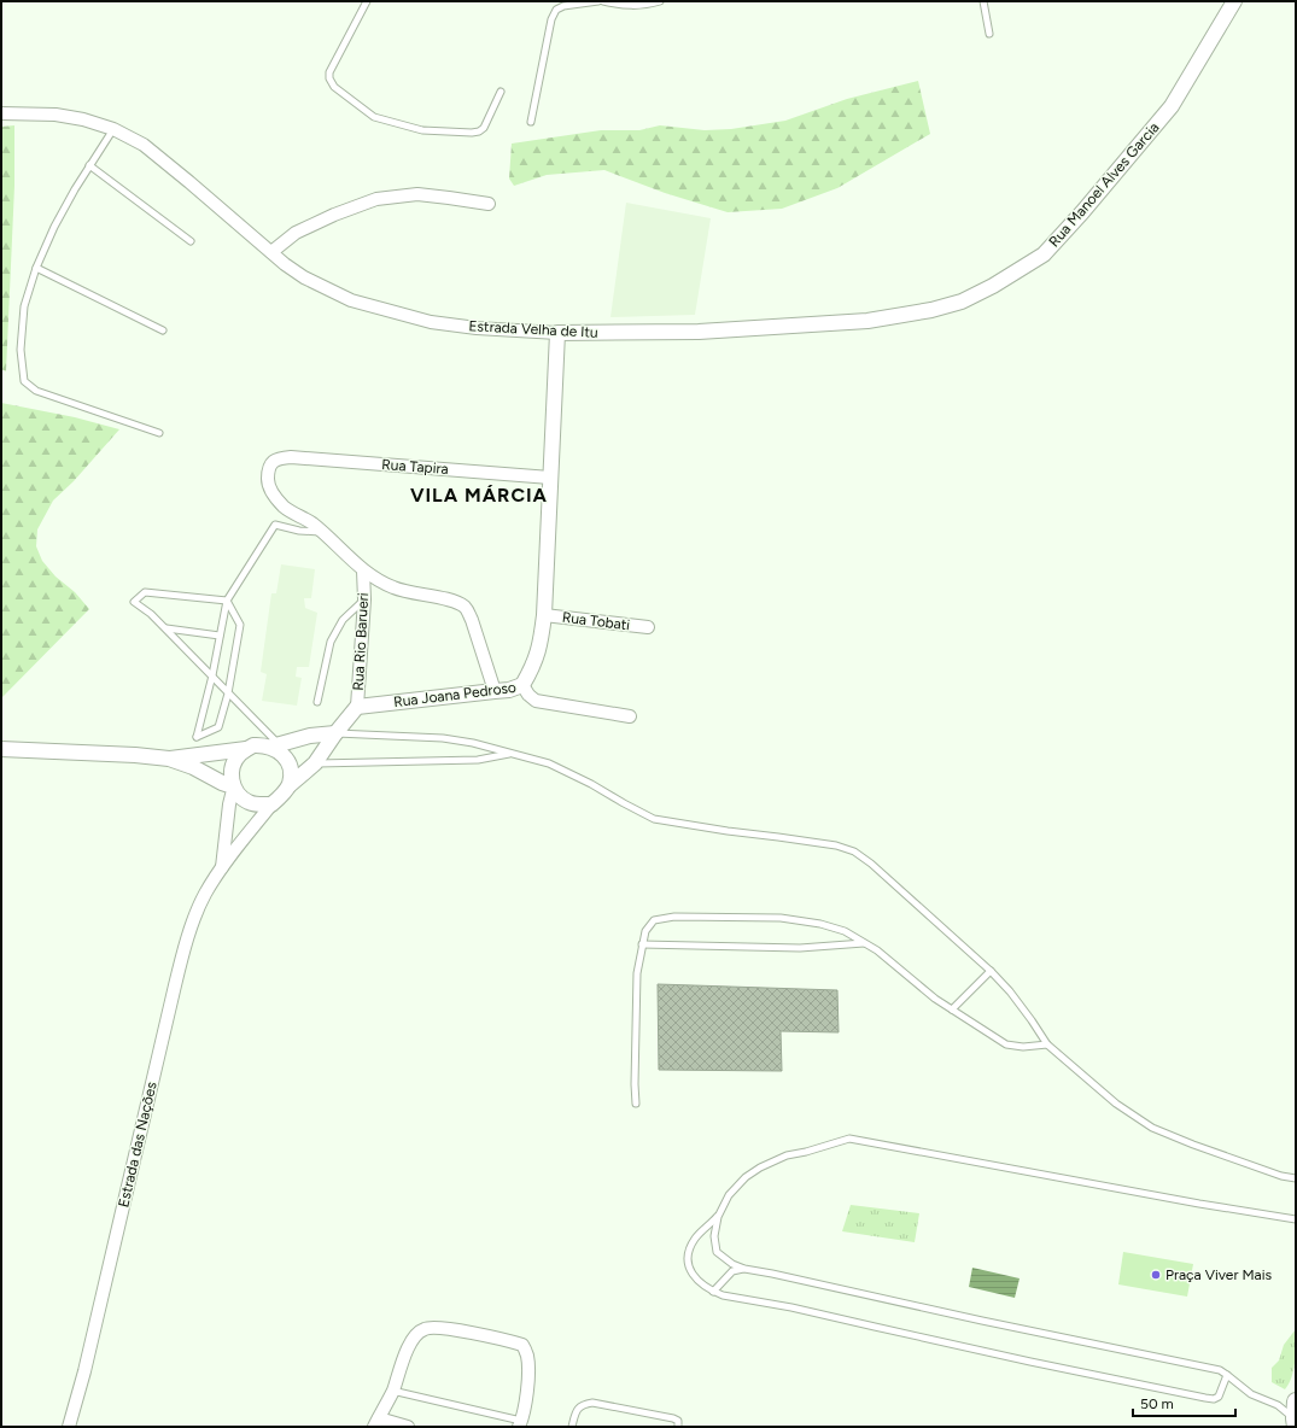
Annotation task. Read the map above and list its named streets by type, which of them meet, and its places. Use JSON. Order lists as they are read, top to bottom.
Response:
{
  "streets": {
    "street": [
      "Rua Manoel Alves Garcia",
      "Estrada Velha de Itu",
      "Rua Tapira",
      "Rua Tobati",
      "Rua Rio Barueri",
      "Rua Joana Pedroso",
      "Estrada das Nações"
    ]
  },
  "crossings": [
    ["Rua Manoel Alves Garcia", "Estrada Velha de Itu"],
    ["Rua Rio Barueri", "Rua Joana Pedroso"],
    ["Rua Rio Barueri", "Estrada das Nações"]
  ],
  "districts": ["VILA MÁRCIA"],
  "places": ["Praça Viver Mais"],
  "scale_bar": "50 m"
}
